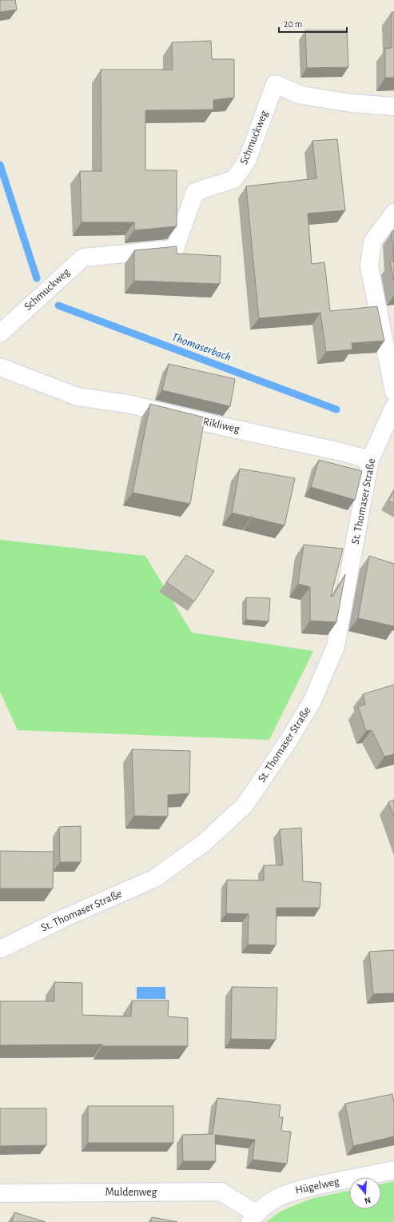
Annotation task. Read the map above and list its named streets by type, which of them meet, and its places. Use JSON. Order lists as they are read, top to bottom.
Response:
{
  "streets": {
    "street": [
      "Schmuckweg",
      "Rikliweg",
      "St. Thomaser Straße",
      "Hügelweg",
      "Muldenweg"
    ]
  },
  "crossings": [
    ["Rikliweg", "St. Thomaser Straße"],
    ["Hügelweg", "Muldenweg"]
  ],
  "water": ["Thomaserbach"],
  "scale_bar": "20 m",
  "north": "bottom"
}
